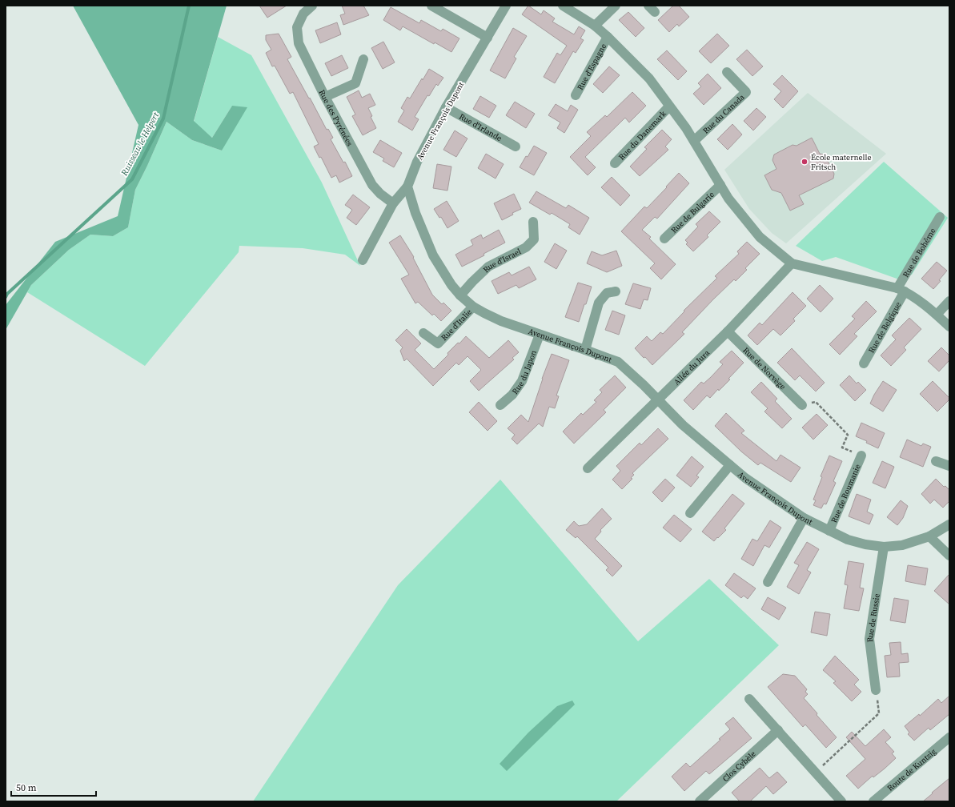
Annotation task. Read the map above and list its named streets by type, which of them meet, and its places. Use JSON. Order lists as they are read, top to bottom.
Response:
{
  "streets": {
    "street": [
      "Rue d'Espagne",
      "Rue du Canada",
      "Rue des Pyrénées",
      "Avenue François Dupont",
      "Rue d'Irlande",
      "Rue du Danemark",
      "Rue de Bulgarie",
      "Rue de Bohême",
      "Rue d'Israel",
      "Rue d'Italie",
      "Rue de Belgique",
      "Allée du Jura",
      "Rue de Norvège",
      "Rue du Japon",
      "Rue de Roumanie",
      "Rue de Russie",
      "Clos Cybèle",
      "Route de Kuntzig"
    ]
  },
  "crossings": [
    ["Avenue François Dupont", "Rue d'Irlande"],
    ["Avenue François Dupont", "Rue d'Israel"],
    ["Avenue François Dupont", "Rue d'Italie"],
    ["Avenue François Dupont", "Allée du Jura"],
    ["Avenue François Dupont", "Rue du Japon"],
    ["Avenue François Dupont", "Rue de Roumanie"],
    ["Avenue François Dupont", "Rue de Russie"],
    ["Rue de Bohême", "Rue de Belgique"],
    ["Allée du Jura", "Rue de Norvège"]
  ],
  "water": ["Ruisseau le Helpert"],
  "places": ["École maternelle Fritsch"],
  "scale_bar": "50 m"
}
